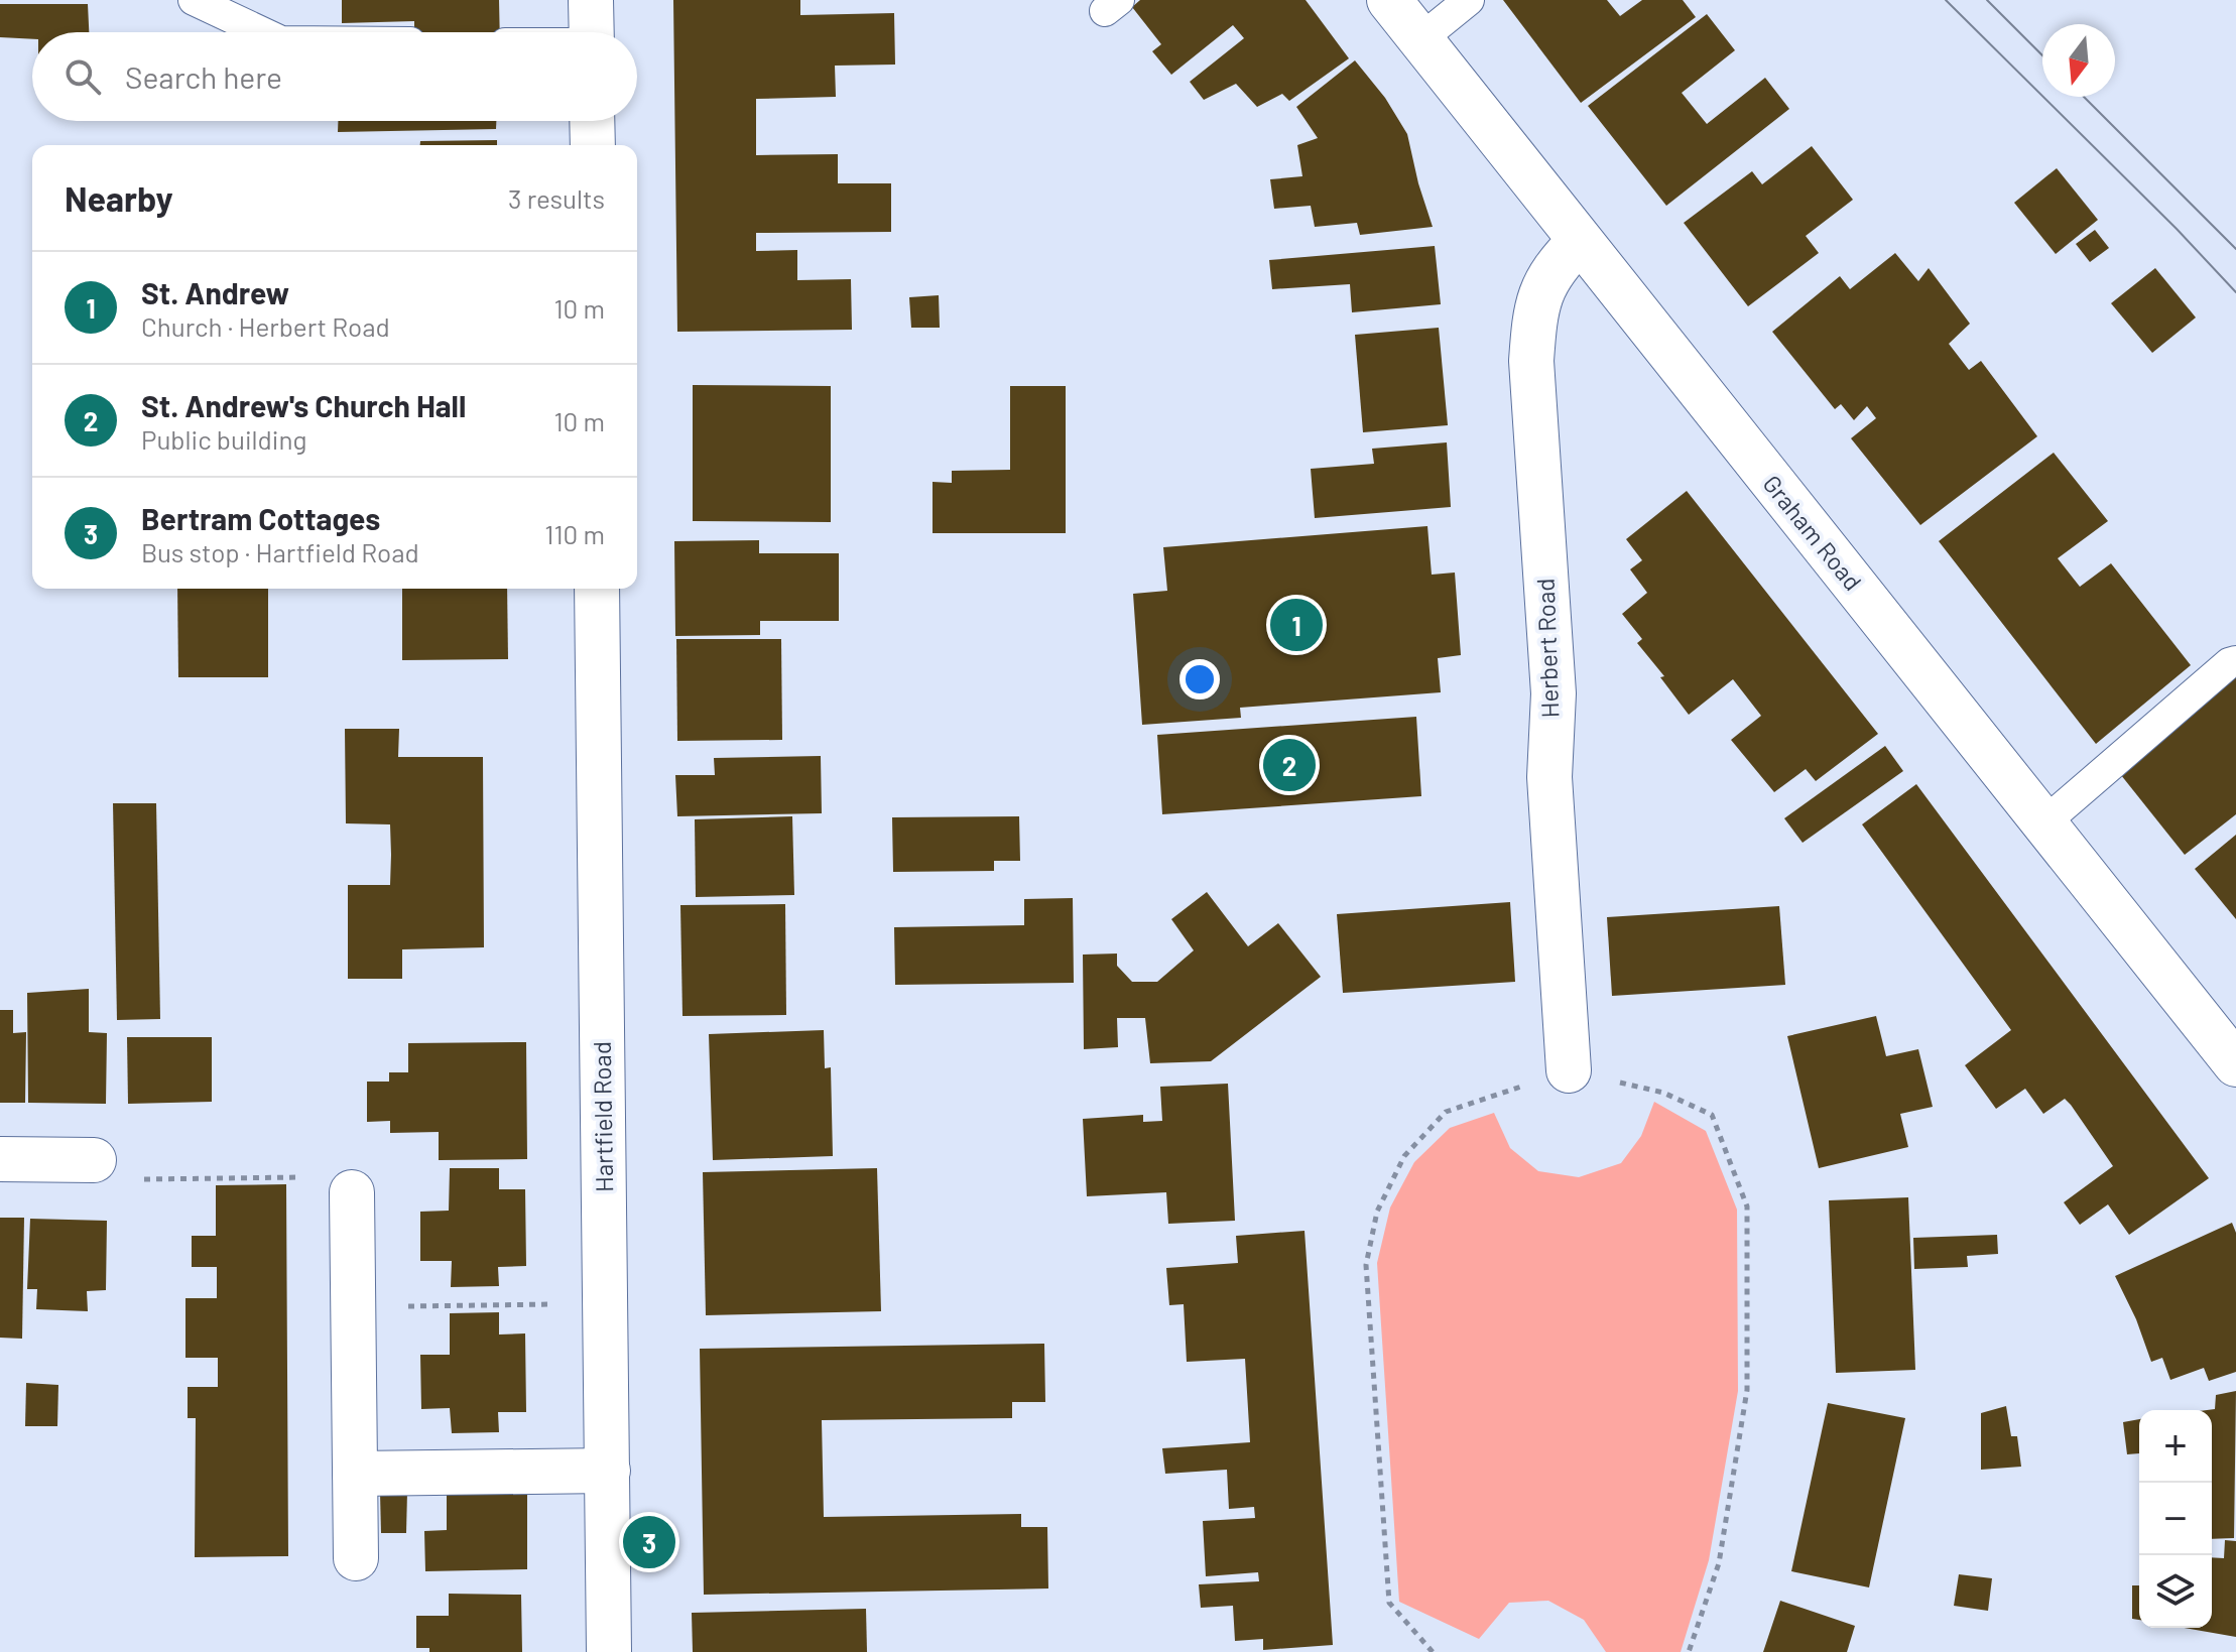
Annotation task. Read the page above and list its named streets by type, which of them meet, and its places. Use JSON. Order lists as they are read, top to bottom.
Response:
{
  "streets": {
    "street": ["Graham Road", "Herbert Road", "Hartfield Road"]
  },
  "crossings": [
    ["Graham Road", "Herbert Road"]
  ],
  "north": "bottom",
  "page": {
    "search": "Search here",
    "heading": ["Nearby", "3 results"],
    "list": [
      {
        "mark": "1",
        "name": "St. Andrew",
        "note": "Church · Herbert Road",
        "value": "10 m"
      },
      {
        "mark": "2",
        "name": "St. Andrew's Church Hall",
        "note": "Public building",
        "value": "10 m"
      },
      {
        "mark": "3",
        "name": "Bertram Cottages",
        "note": "Bus stop · Hartfield Road",
        "value": "110 m"
      }
    ],
    "pins": ["1", "2", "3"],
    "map_buttons": ["+", "−"]
  }
}
